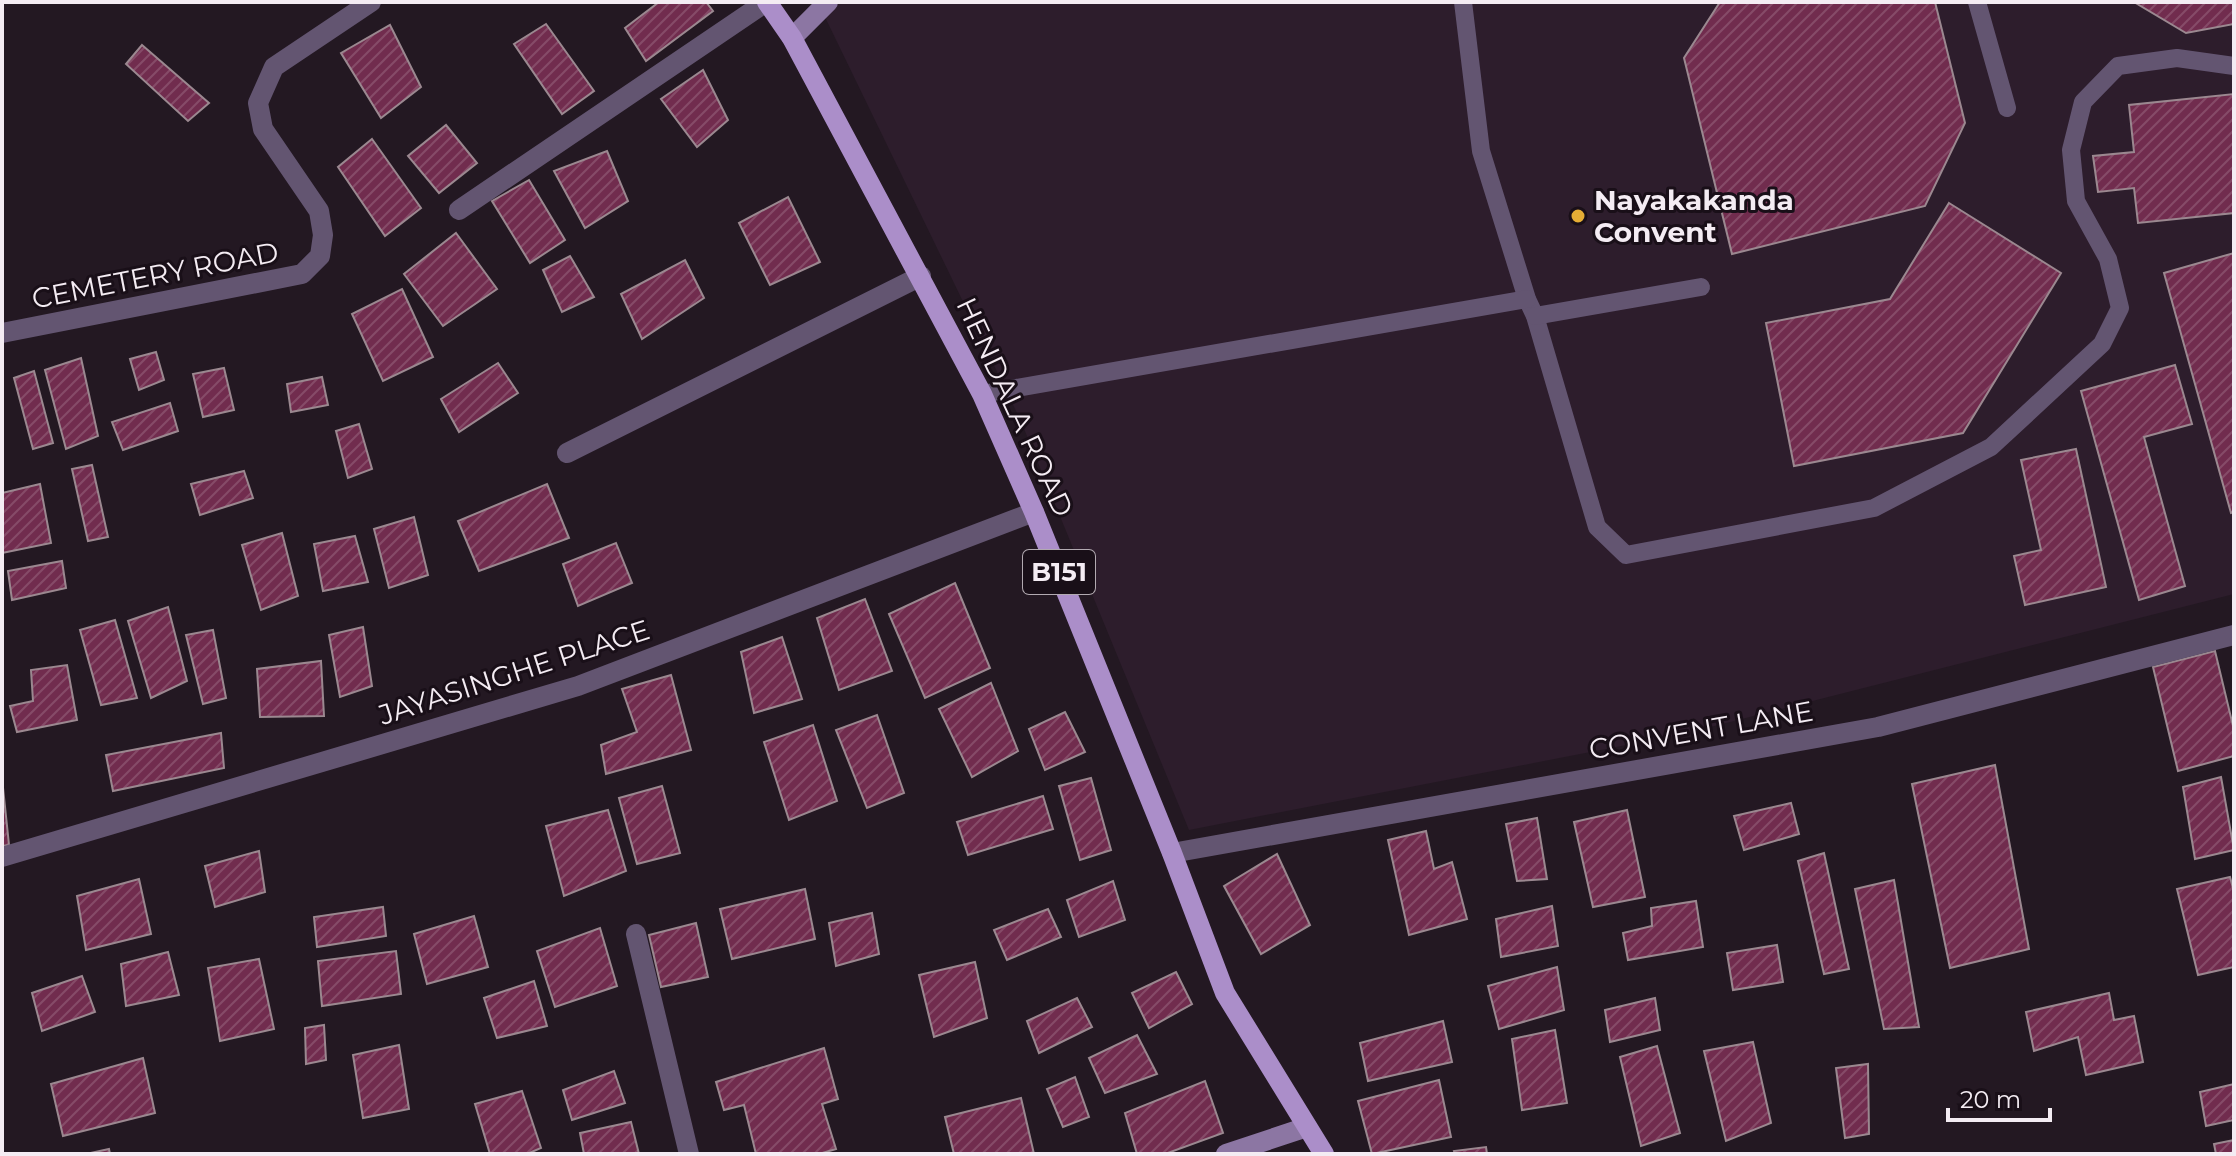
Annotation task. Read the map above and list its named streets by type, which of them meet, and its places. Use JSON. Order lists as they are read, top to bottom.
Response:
{
  "streets": {
    "main road": ["HENDALA ROAD", "B151"],
    "street": ["CEMETERY ROAD", "JAYASINGHE PLACE", "CONVENT LANE"]
  },
  "crossings": [
    ["HENDALA ROAD", "JAYASINGHE PLACE"],
    ["HENDALA ROAD", "CONVENT LANE"]
  ],
  "places": ["Nayakakanda Convent"],
  "scale_bar": "20 m"
}
